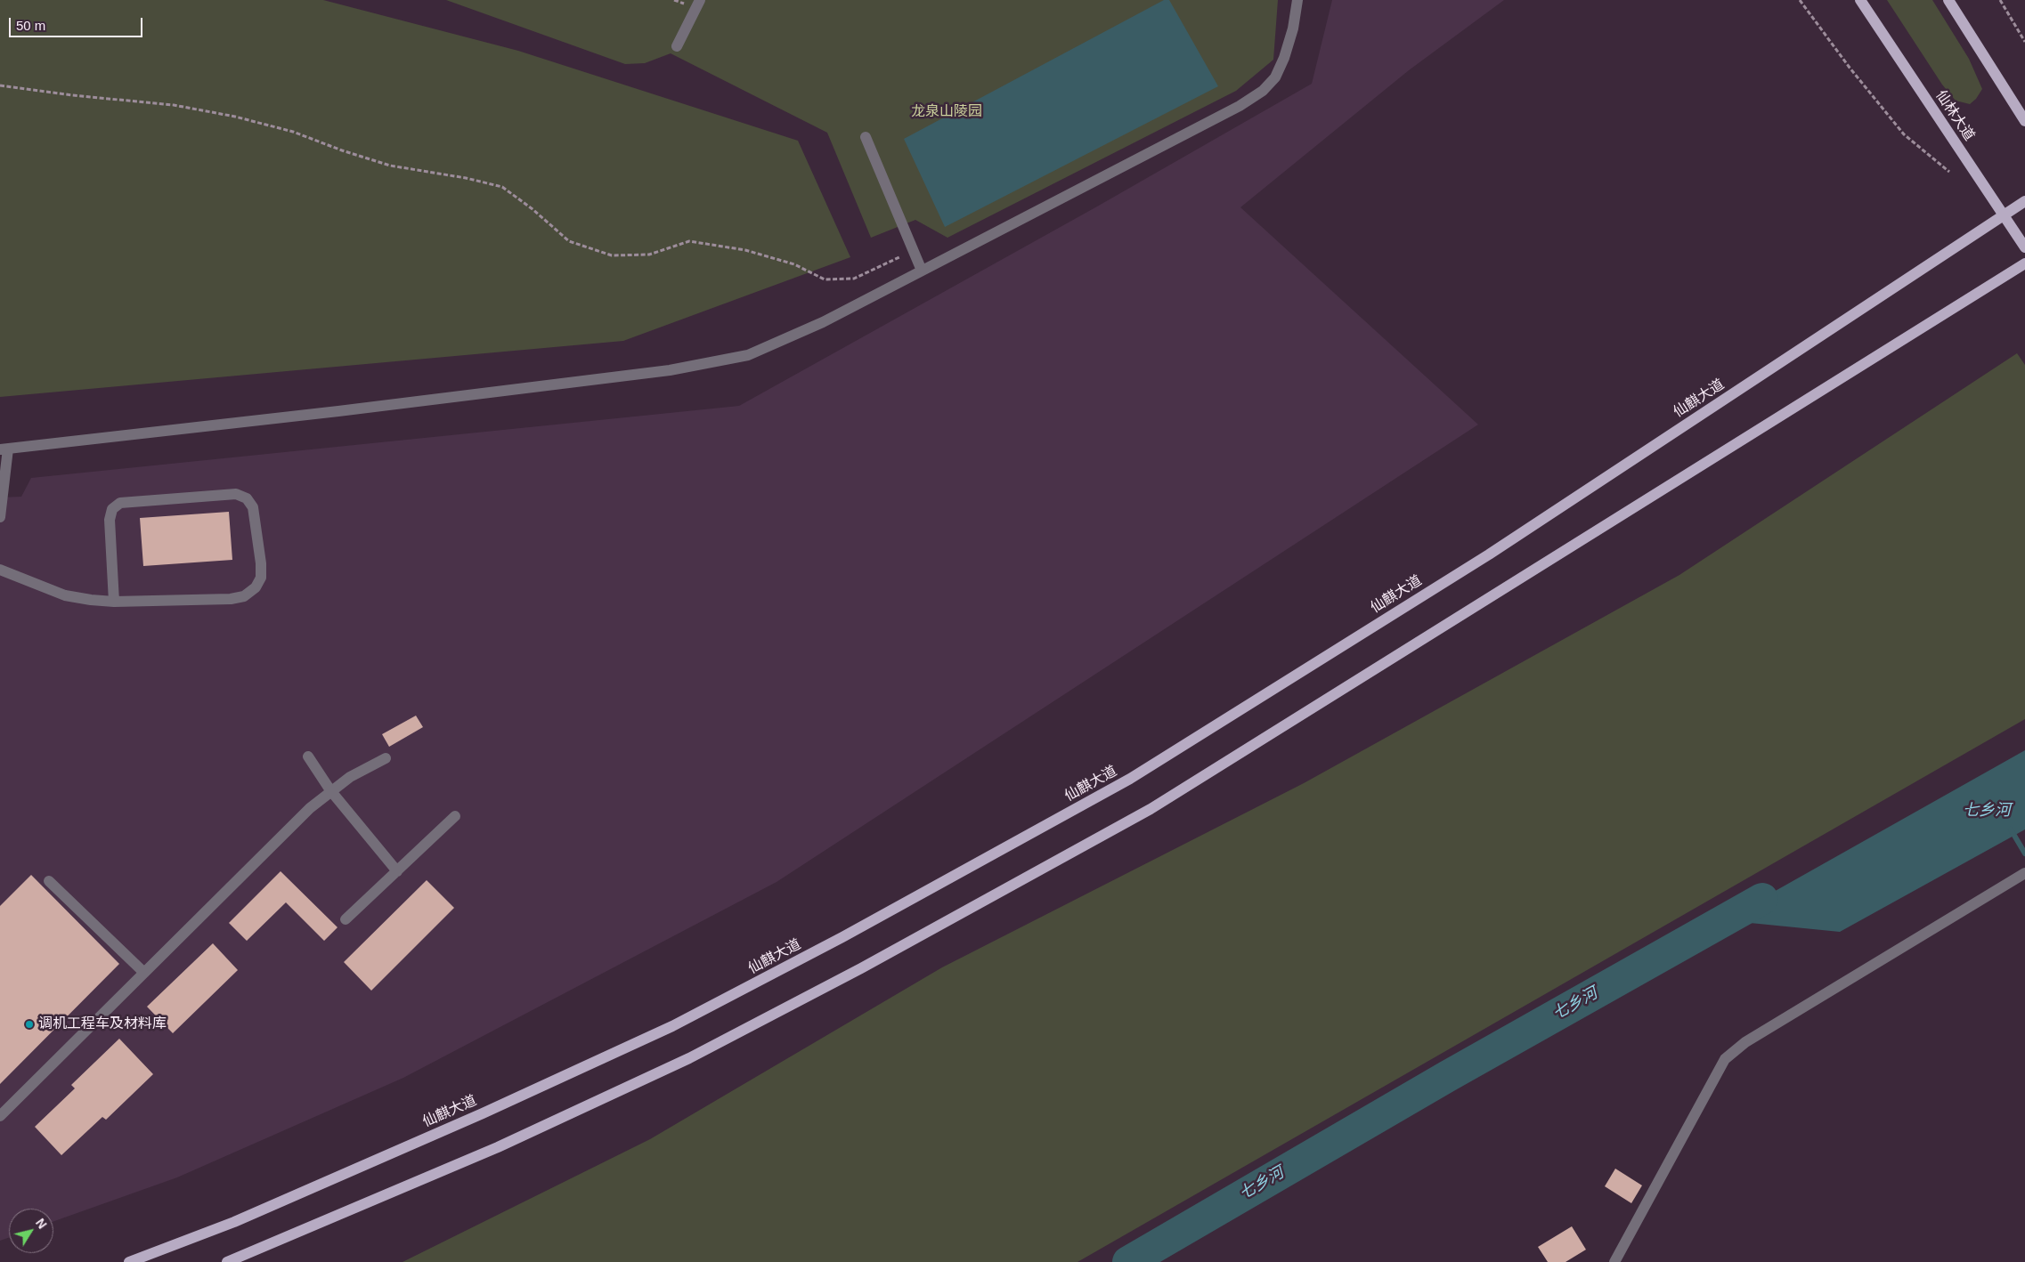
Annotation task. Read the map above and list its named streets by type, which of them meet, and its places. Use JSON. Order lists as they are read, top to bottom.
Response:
{
  "streets": {
    "main road": ["仙林大道", "仙麒大道"]
  },
  "crossings": [
    ["仙林大道", "仙麒大道"]
  ],
  "water": ["七乡河"],
  "parks": ["龙泉山陵园"],
  "places": ["调机工程车及材料库"],
  "scale_bar": "50 m",
  "north": "top right"
}
